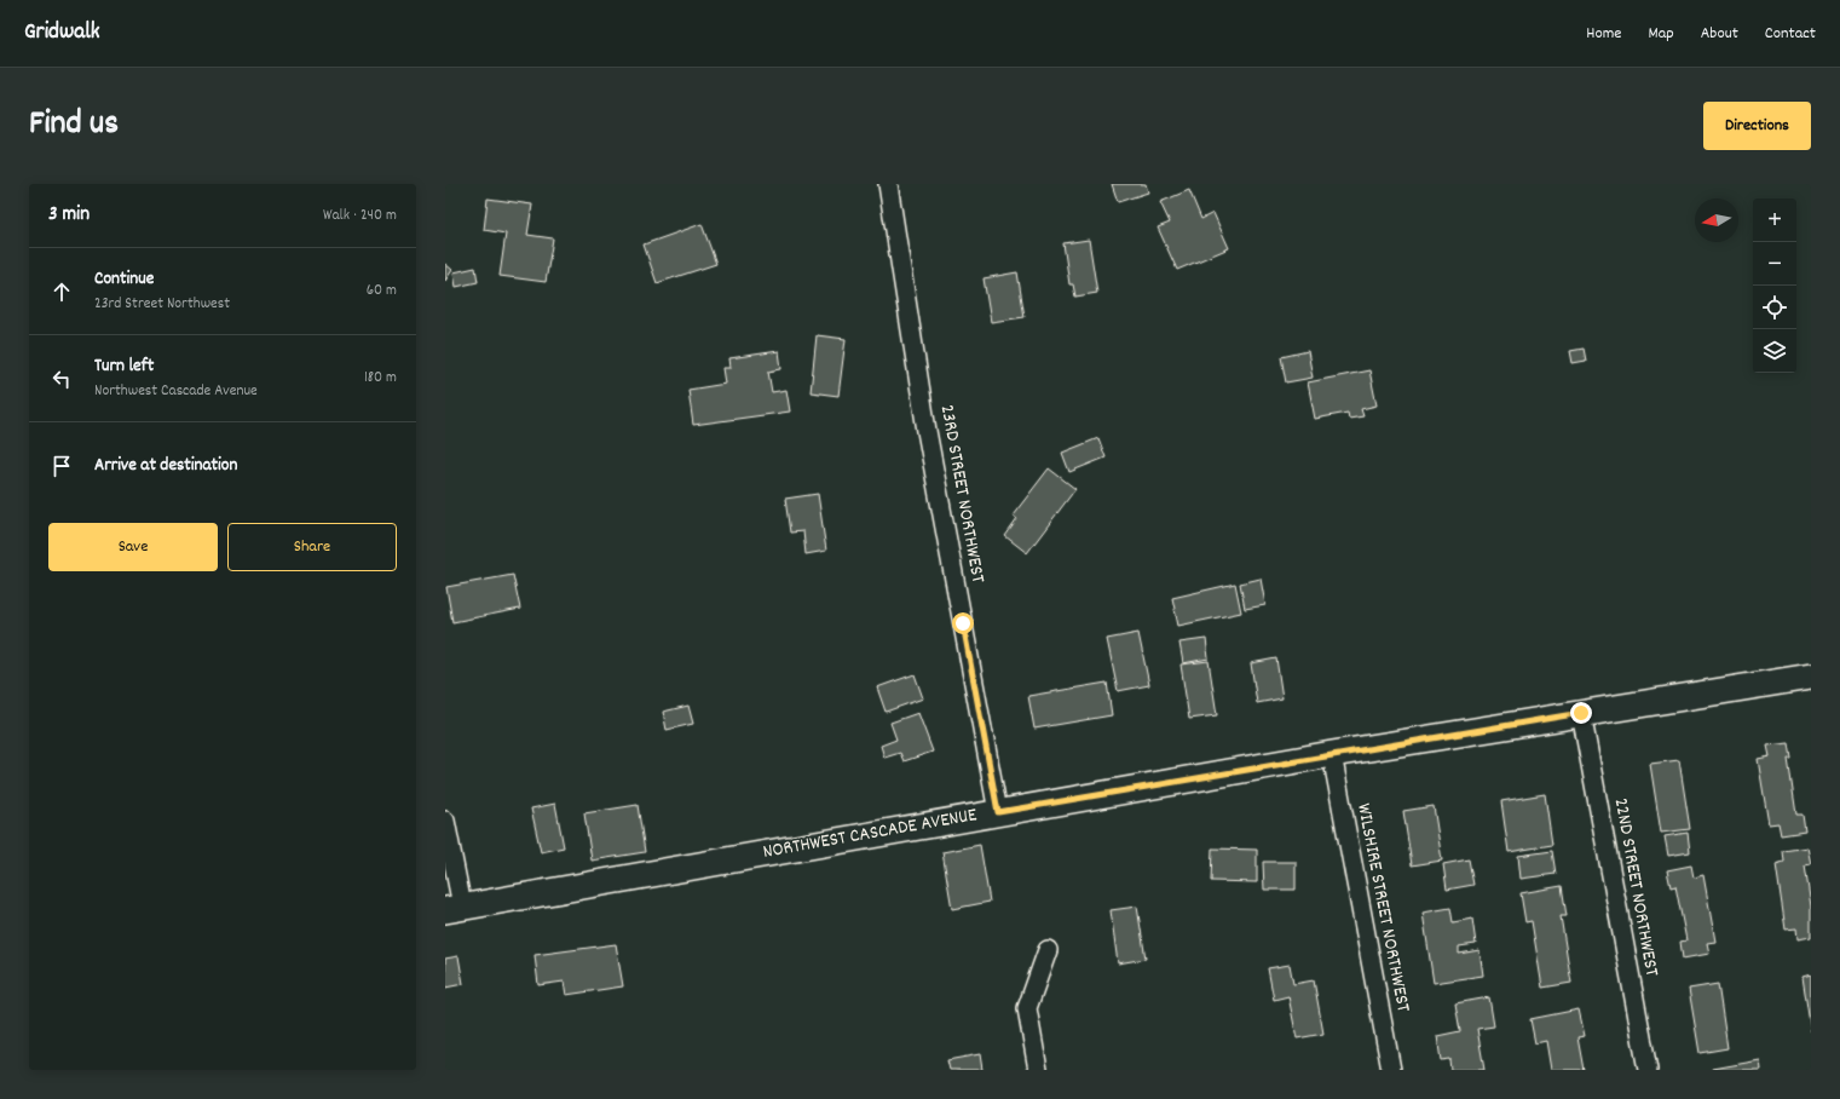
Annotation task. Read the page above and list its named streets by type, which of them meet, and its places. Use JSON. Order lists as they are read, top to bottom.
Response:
{
  "streets": {
    "street": [
      "23RD STREET NORTHWEST",
      "NORTHWEST CASCADE AVENUE",
      "22ND STREET NORTHWEST",
      "WILSHIRE STREET NORTHWEST"
    ]
  },
  "crossings": [
    ["23RD STREET NORTHWEST", "NORTHWEST CASCADE AVENUE"],
    ["NORTHWEST CASCADE AVENUE", "22ND STREET NORTHWEST"],
    ["NORTHWEST CASCADE AVENUE", "WILSHIRE STREET NORTHWEST"]
  ],
  "north": "left",
  "page": {
    "header": "Gridwalk",
    "nav": [
      "Home",
      "Map",
      "About",
      "Contact"
    ],
    "title": "Find us",
    "buttons": [
      "Directions",
      ["Save", "Share"]
    ],
    "heading": ["3 min", "Walk · 240 m"],
    "map_buttons": ["+", "−"],
    "list": [
      ["Continue", "23rd Street Northwest", "60 m"],
      ["Turn left", "Northwest Cascade Avenue", "180 m"],
      "Arrive at destination"
    ]
  }
}
